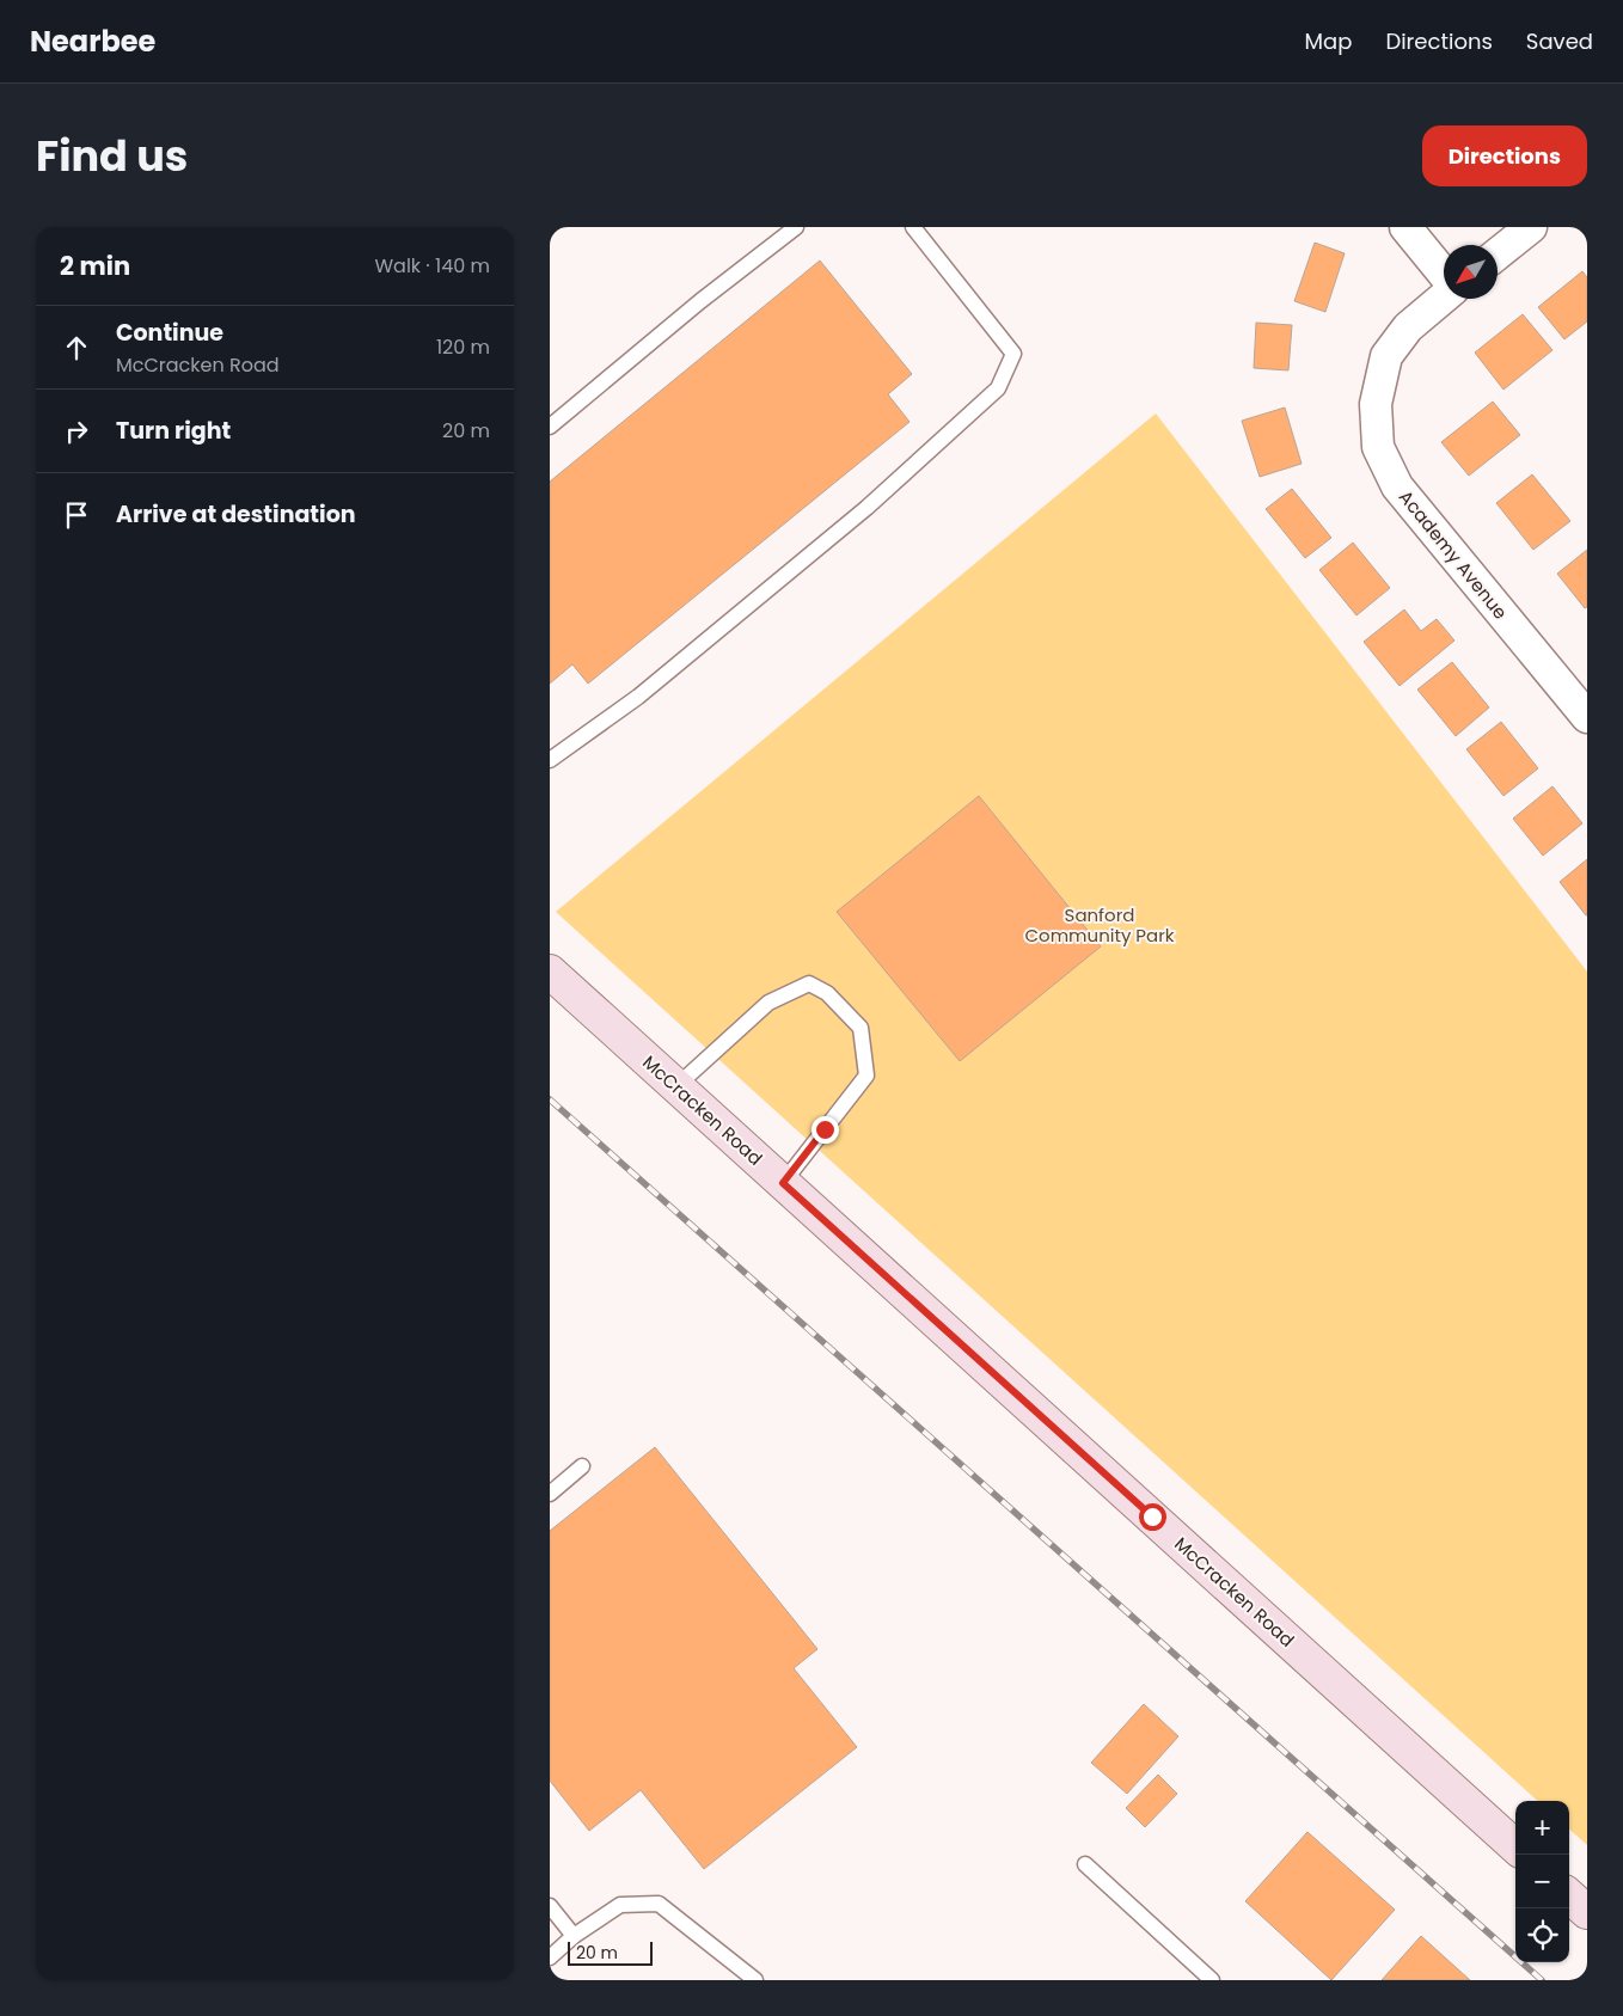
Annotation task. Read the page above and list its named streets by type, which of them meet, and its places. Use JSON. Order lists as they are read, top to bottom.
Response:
{
  "streets": {
    "street": ["Academy Avenue", "McCracken Road"]
  },
  "parks": ["Sanford Community Park"],
  "scale_bar": "20 m",
  "north": "bottom left",
  "page": {
    "header": "Nearbee",
    "nav": ["Map", "Directions", "Saved"],
    "title": "Find us",
    "buttons": "Directions",
    "heading": ["2 min", "Walk · 140 m"],
    "list": [
      ["Continue", "McCracken Road", "120 m"],
      ["Turn right", "20 m"],
      "Arrive at destination"
    ],
    "map_buttons": ["+", "−"],
    "scale": "20 m"
  }
}
